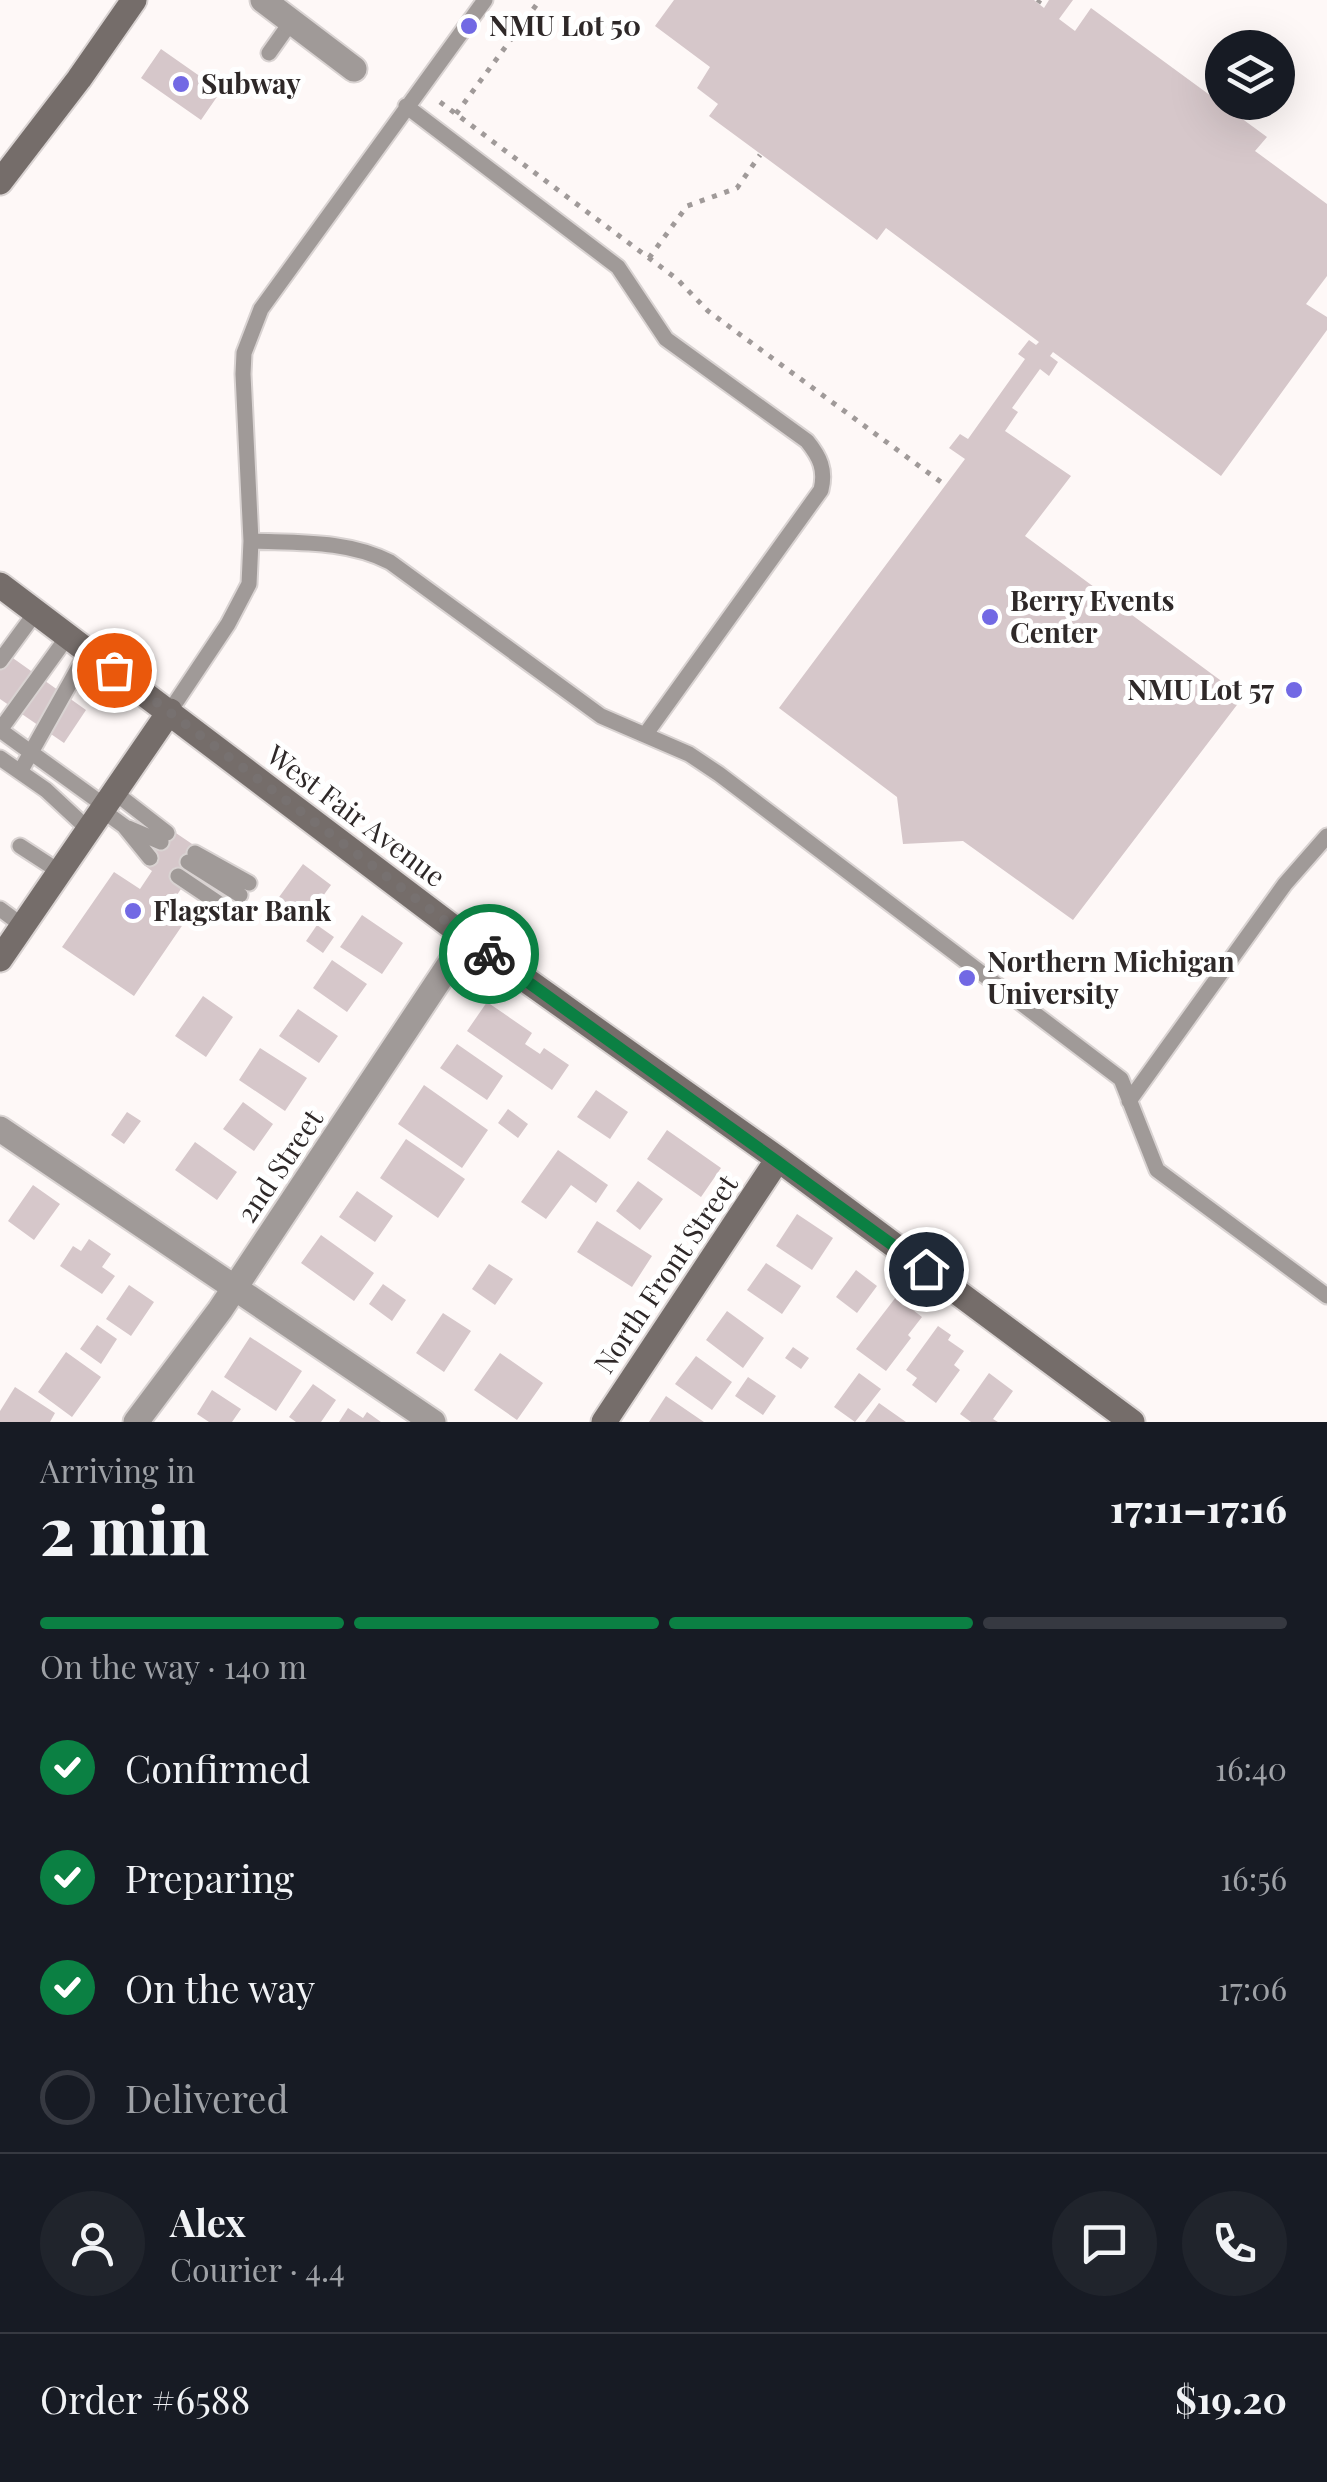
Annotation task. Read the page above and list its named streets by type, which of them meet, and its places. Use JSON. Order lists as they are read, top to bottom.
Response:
{
  "streets": {
    "street": ["West Fair Avenue", "2nd Street", "North Front Street"]
  },
  "crossings": [
    ["West Fair Avenue", "2nd Street"],
    ["West Fair Avenue", "North Front Street"]
  ],
  "places": [
    "NMU Lot 50",
    "Subway",
    "Berry Events Center",
    "NMU Lot 57",
    "Flagstar Bank",
    "Northern Michigan University"
  ],
  "page": {
    "heading": ["2 min", "Arriving in", "17:11–17:16"],
    "panel": [
      "Alex",
      "Courier · 4.4",
      "Order #6588",
      "$19.20"
    ],
    "bar": "On the way · 140 m",
    "list": [
      ["Confirmed", "16:40"],
      ["Preparing", "16:56"],
      ["On the way", "17:06"],
      "Delivered"
    ]
  }
}
